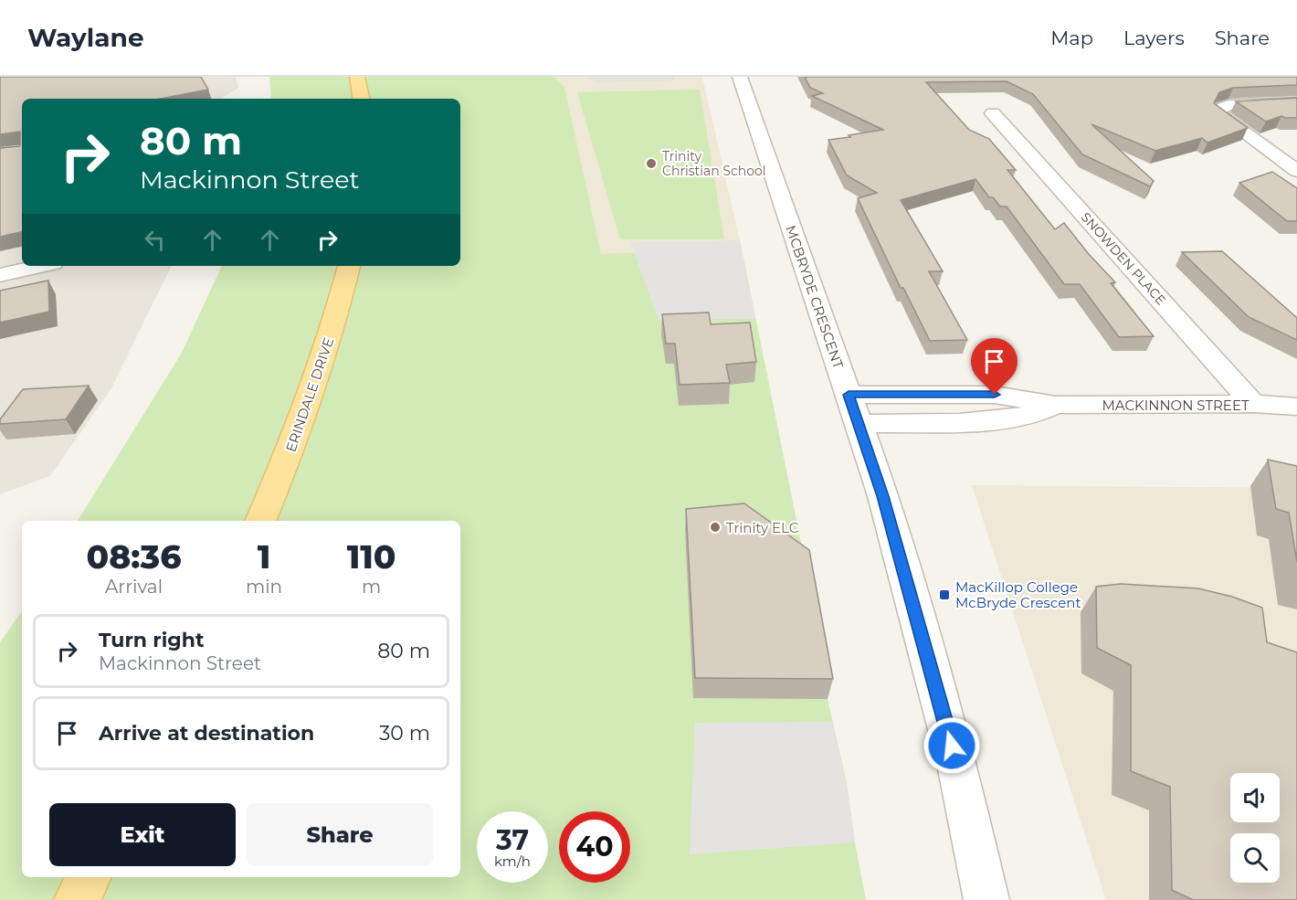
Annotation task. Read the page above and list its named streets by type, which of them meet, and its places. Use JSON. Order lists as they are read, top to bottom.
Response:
{
  "streets": {
    "main road": ["ERINDALE DRIVE"],
    "street": ["SNOWDEN PLACE", "MCBRYDE CRESCENT", "MACKINNON STREET"]
  },
  "crossings": [
    ["SNOWDEN PLACE", "MACKINNON STREET"],
    ["MCBRYDE CRESCENT", "MACKINNON STREET"]
  ],
  "places": {
    "other": ["Trinity Christian School", "Trinity ELC"],
    "transit": ["MacKillop College McBryde Crescent"]
  },
  "page": {
    "header": "Waylane",
    "nav": ["Map", "Layers", "Share"],
    "turn": ["80 m", "Mackinnon Street"],
    "eta": [
      "08:36",
      "Arrival",
      "1",
      "min",
      "110",
      "m"
    ],
    "list": [
      {
        "name": "Turn right",
        "note": "Mackinnon Street",
        "value": "80 m"
      },
      {
        "name": "Arrive at destination",
        "value": "30 m"
      }
    ],
    "buttons": ["Exit", "Share"],
    "speed": "37 km/h",
    "limit": "40"
  }
}
